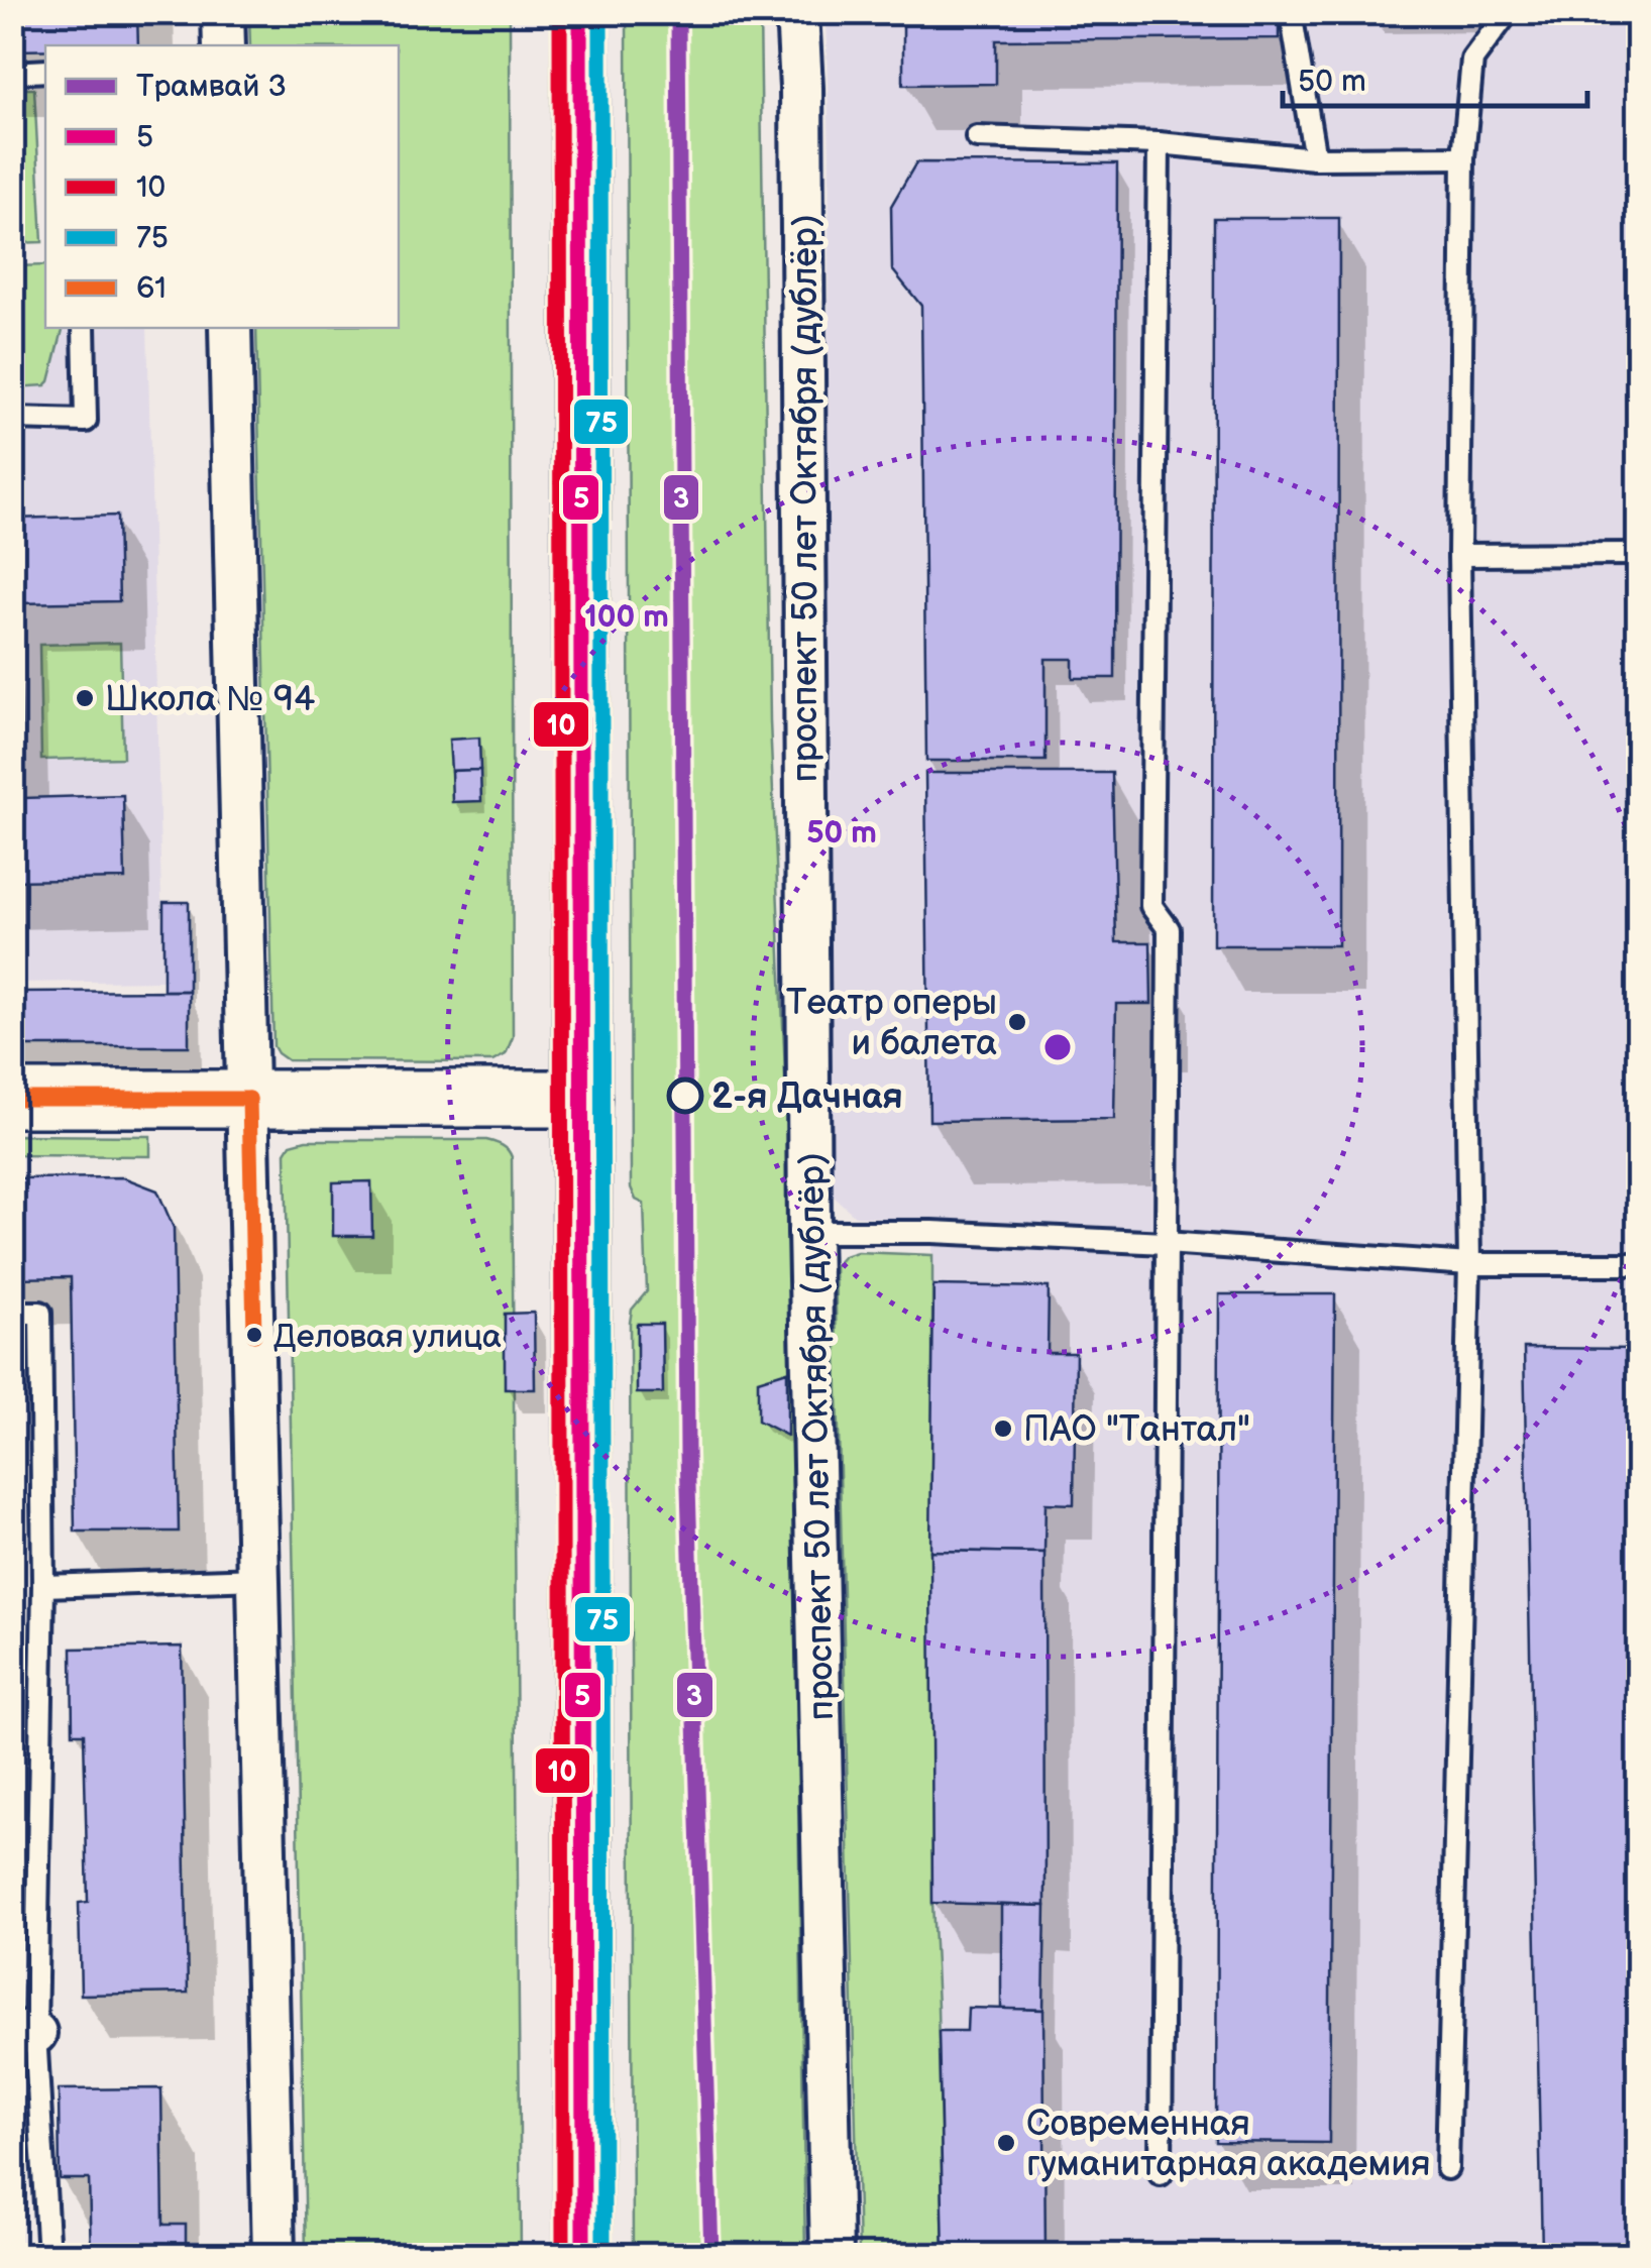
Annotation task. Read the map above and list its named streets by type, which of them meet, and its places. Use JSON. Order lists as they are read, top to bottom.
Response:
{
  "streets": {
    "street": ["проспект 50 лет Октября (дублёр)"]
  },
  "places": [
    "Школа № 94",
    "Театр оперы и балета",
    "2-я Дачная",
    "Деловая улица",
    "ПАО \"Тантал\"",
    "Современная гуманитарная академия"
  ],
  "lines": [
    "tram line 3",
    "transit line 5",
    "transit line 10",
    "transit line 75",
    "transit line 61"
  ],
  "legend": [
    "Трамвай 3",
    "5",
    "10",
    "75",
    "61"
  ],
  "scale_bar": "50 m",
  "rings": ["100 m", "50 m"]
}
